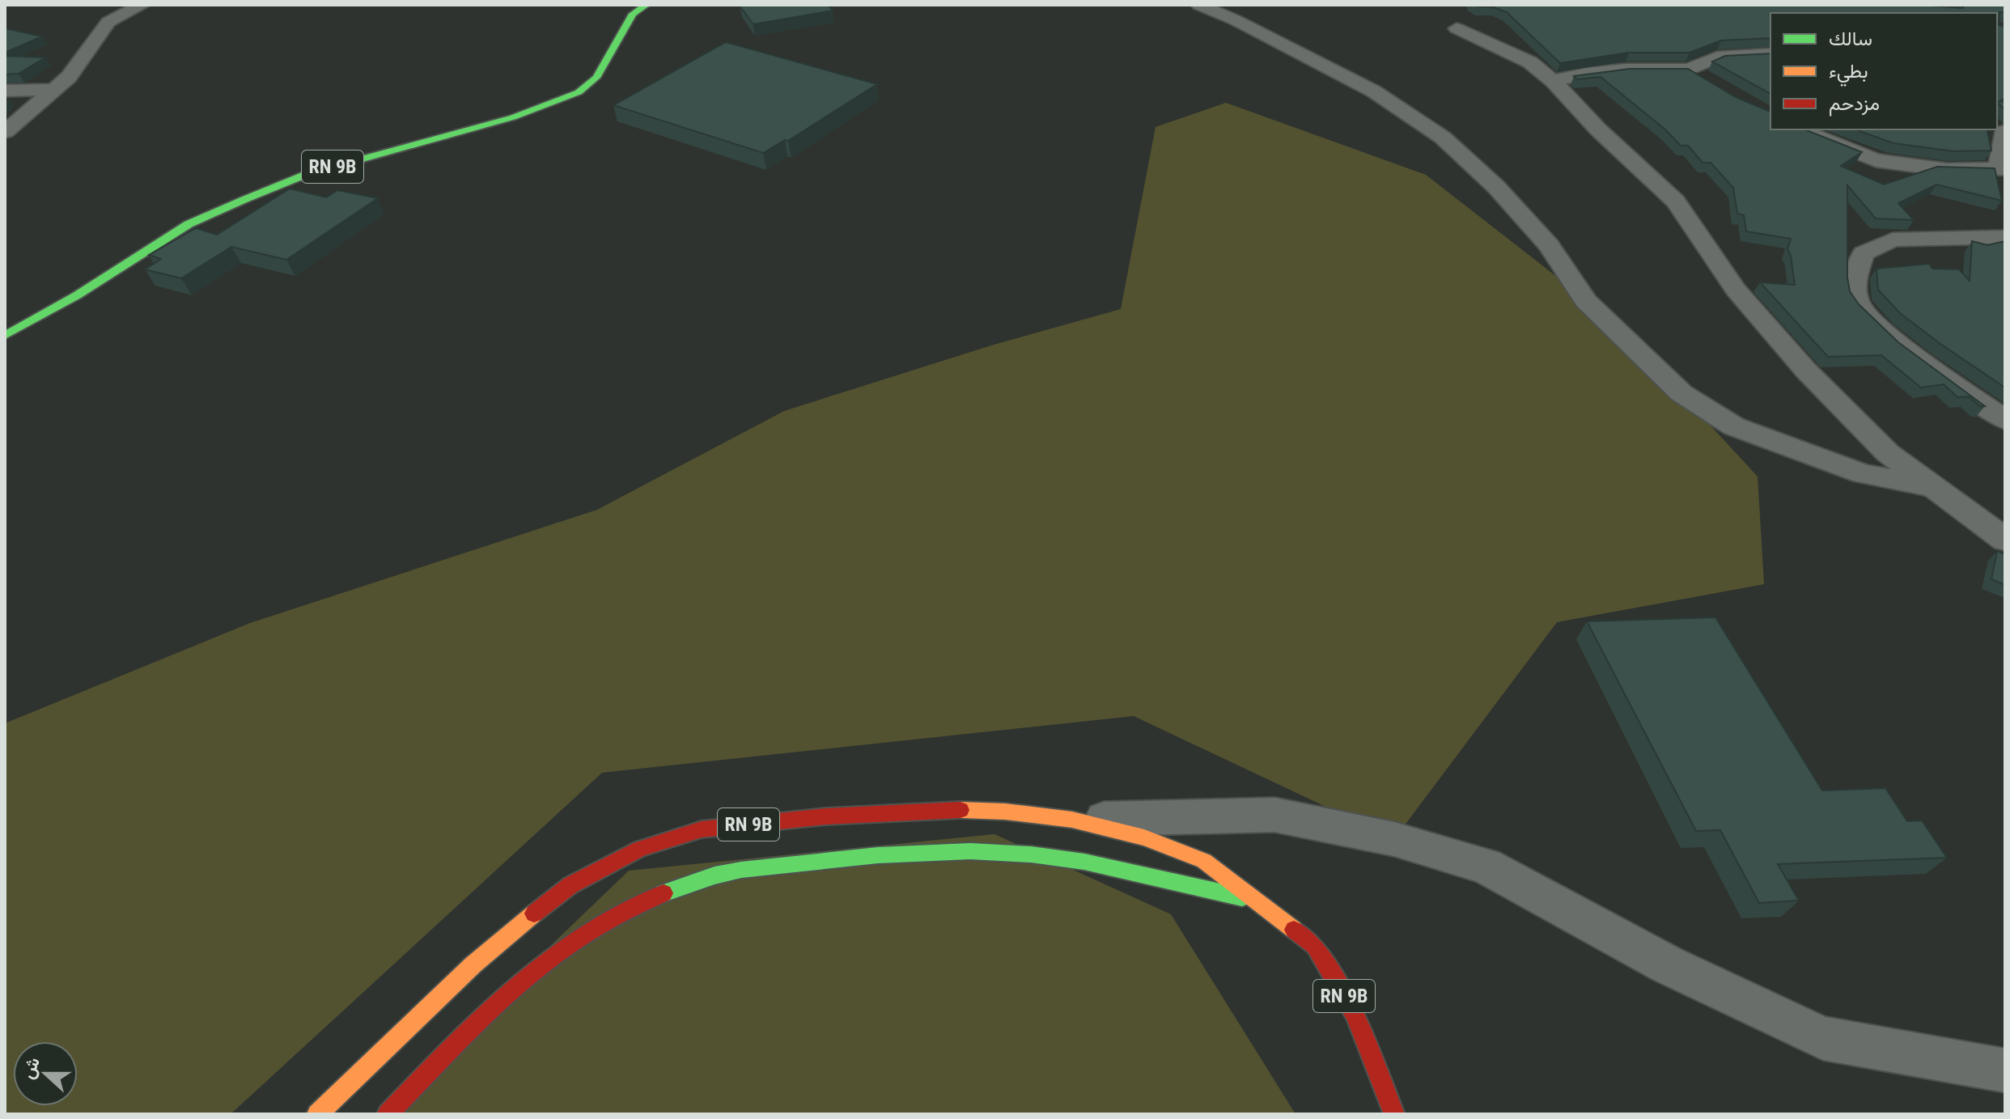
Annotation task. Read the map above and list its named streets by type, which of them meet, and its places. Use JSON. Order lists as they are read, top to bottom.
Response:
{
  "streets": {
    "main road": ["RN 9B"]
  },
  "legend": ["سالك", "بطيء", "مزدحم"],
  "north": "left"
}
